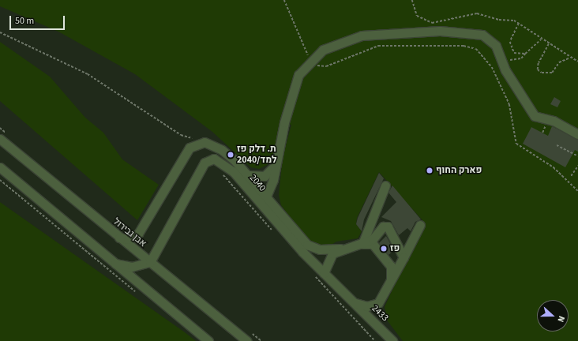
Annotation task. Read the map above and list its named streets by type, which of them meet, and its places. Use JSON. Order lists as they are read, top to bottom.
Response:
{
  "streets": {
    "street": ["2040", "אבן גבירול", "2433"]
  },
  "crossings": [
    ["2040", "אבן גבירול"],
    ["2040", "2433"]
  ],
  "places": ["ת. דלק פז למד/2040", "פארק החוף", "פז"],
  "scale_bar": "50 m",
  "north": "right"
}
